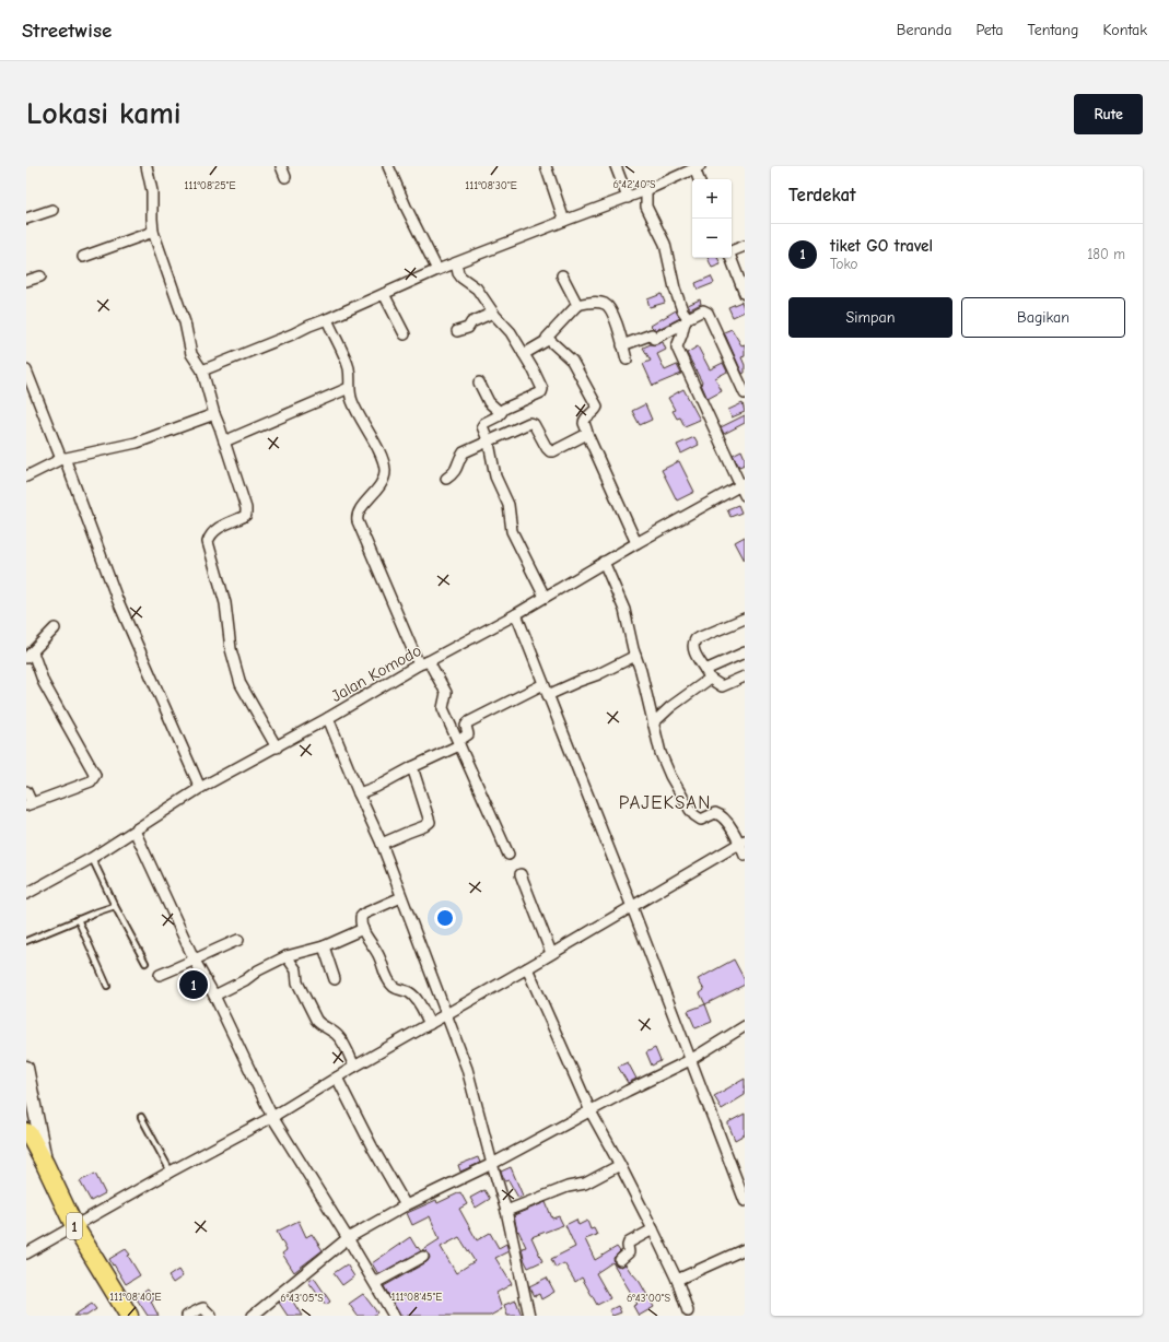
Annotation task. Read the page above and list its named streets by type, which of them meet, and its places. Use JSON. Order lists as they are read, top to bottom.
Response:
{
  "streets": {
    "highway": ["1"],
    "street": ["Jalan Komodo"]
  },
  "districts": ["PAJEKSAN"],
  "page": {
    "header": "Streetwise",
    "nav": [
      "Beranda",
      "Peta",
      "Tentang",
      "Kontak"
    ],
    "buttons": [
      "Rute",
      ["Simpan", "Bagikan"]
    ],
    "title": "Lokasi kami",
    "heading": "Terdekat",
    "map_buttons": ["+", "−"],
    "list": [
      {
        "mark": "1",
        "name": "tiket GO travel",
        "note": "Toko",
        "value": "180 m"
      }
    ],
    "pins": "1"
  },
  "coordinates": [
    "6°42'40\"S",
    "111°08'25\"E",
    "111°08'30\"E",
    "111°08'40\"E",
    "111°08'45\"E",
    "6°43'05\"S",
    "6°43'00\"S"
  ]
}
